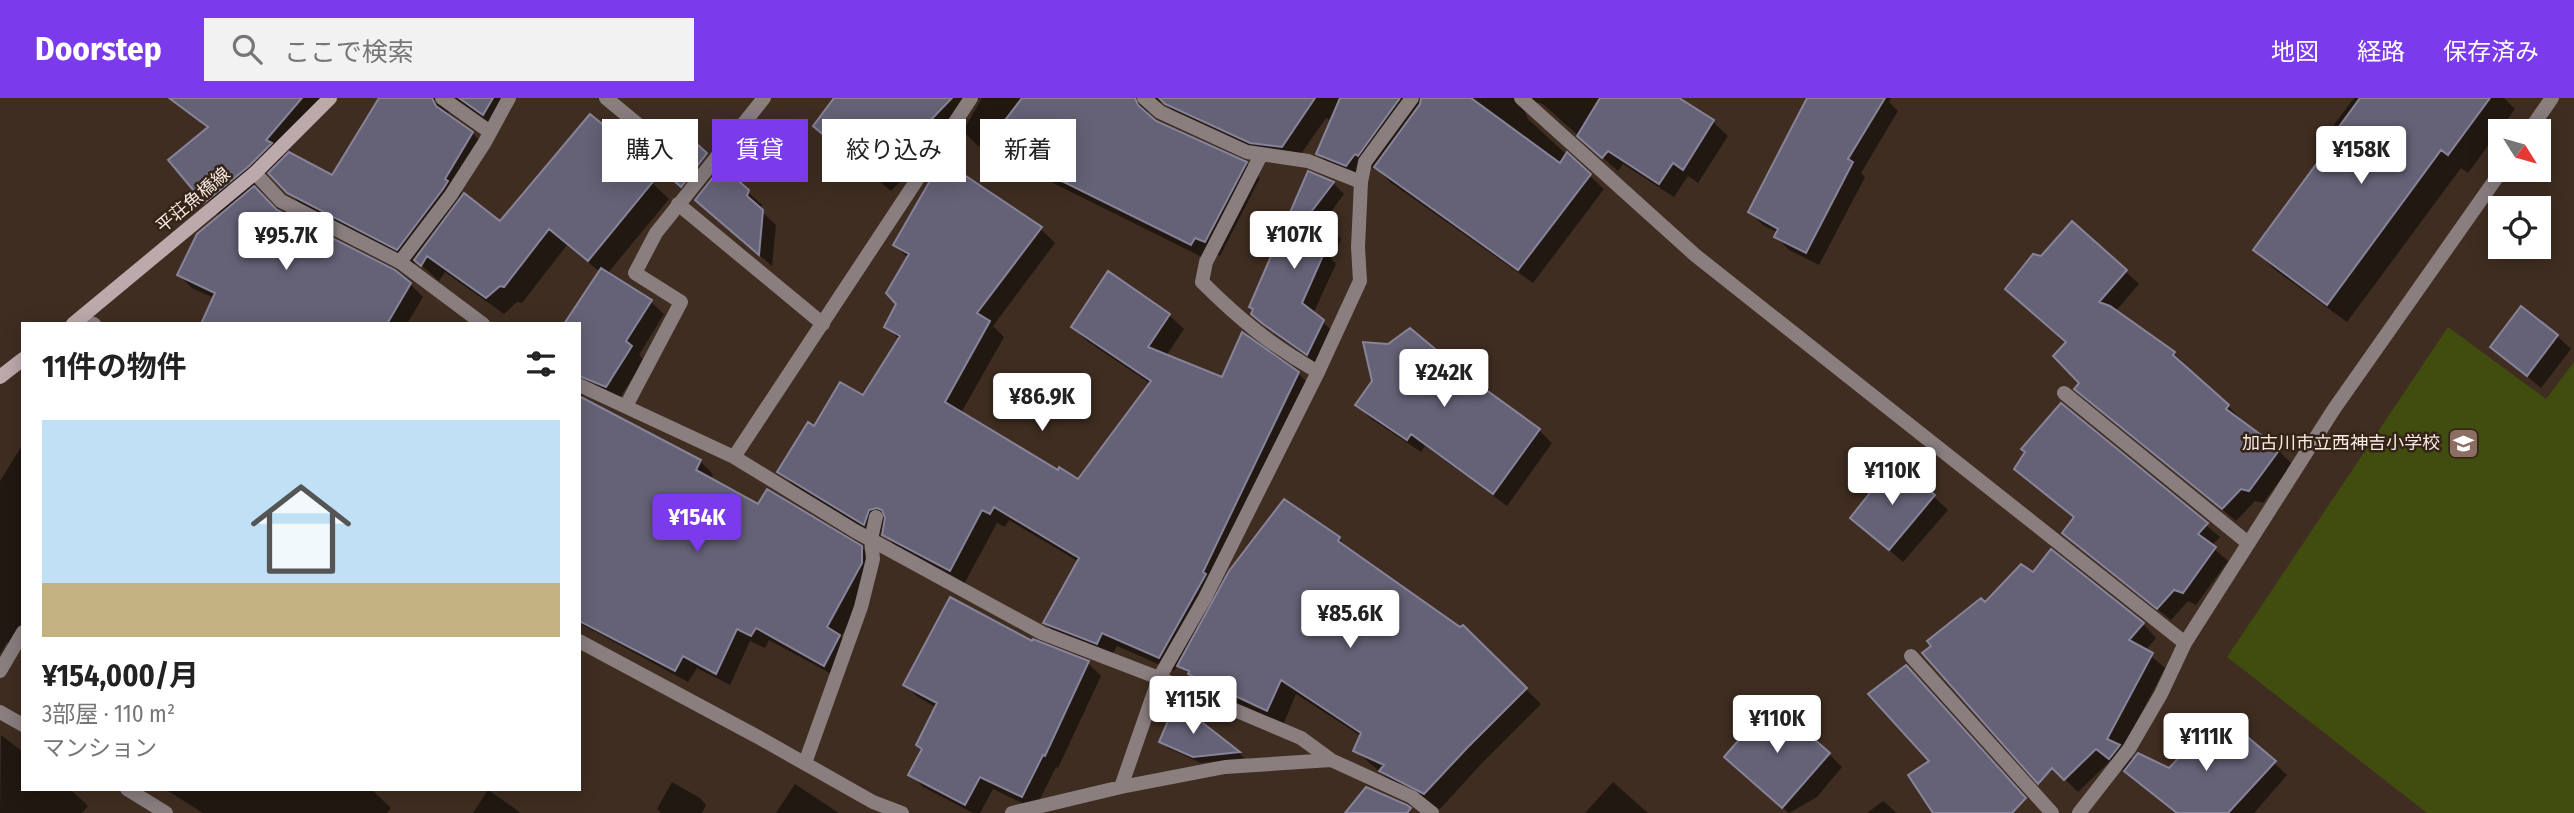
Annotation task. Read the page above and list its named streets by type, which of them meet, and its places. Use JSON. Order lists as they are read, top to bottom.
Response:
{
  "streets": {
    "main road": ["平荘魚橋線"]
  },
  "places": {
    "school or university": ["加古川市立西神吉小学校"]
  },
  "north": "bottom right",
  "page": {
    "header": "Doorstep",
    "search": "ここで検索",
    "nav": ["地図", "経路", "保存済み"],
    "chip": [
      "購入",
      "賃貸",
      "絞り込み",
      "新着"
    ],
    "price": [
      "¥158K",
      "¥107K",
      "¥95.7K",
      "¥242K",
      "¥86.9K",
      "¥110K",
      "¥154K",
      "¥85.6K",
      "¥115K",
      "¥110K",
      "¥111K"
    ],
    "heading": "11件の物件",
    "list": [
      {
        "name": "¥154,000/月",
        "note": "3部屋 · 110 m² · マンション"
      }
    ]
  }
}
